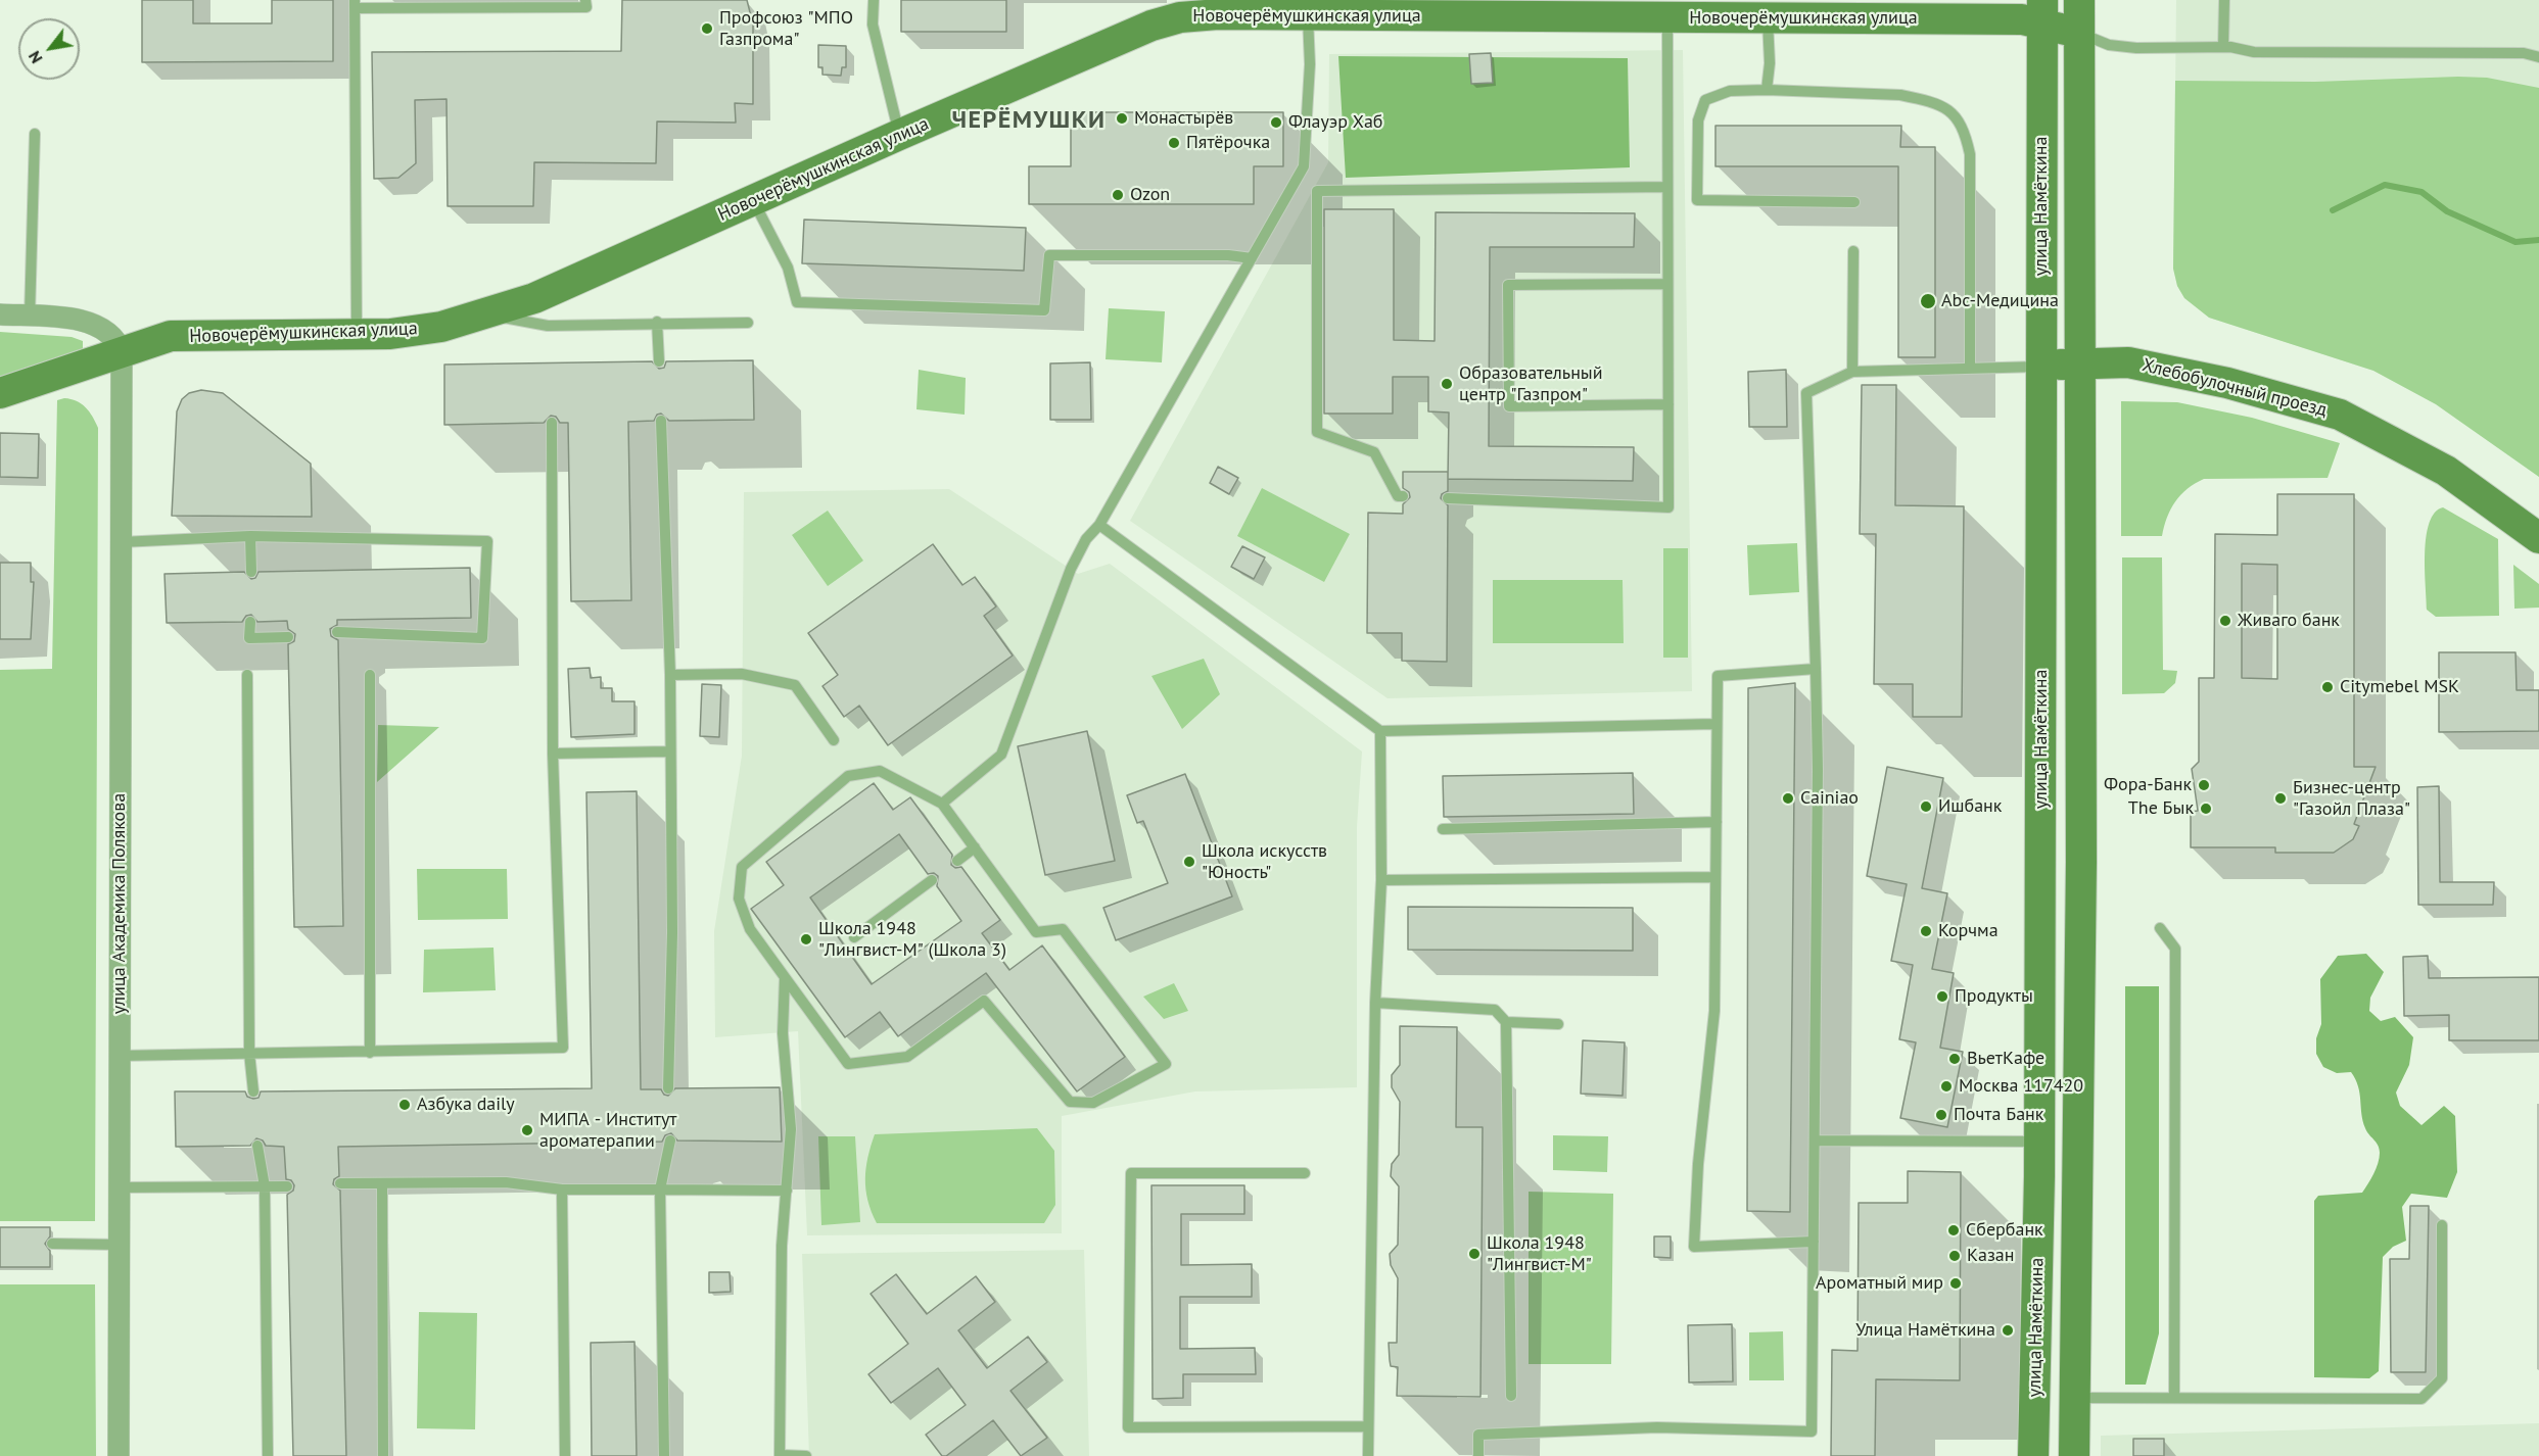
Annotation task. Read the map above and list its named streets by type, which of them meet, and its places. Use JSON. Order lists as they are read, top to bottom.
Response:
{
  "streets": {
    "main road": ["Новочерёмушкинская улица", "улица Намёткина", "Хлебобулочный проезд"],
    "street": ["улица Академика Полякова"]
  },
  "crossings": [
    ["Новочерёмушкинская улица", "улица Намёткина"],
    ["Новочерёмушкинская улица", "улица Академика Полякова"],
    ["улица Намёткина", "Хлебобулочный проезд"]
  ],
  "districts": ["ЧЕРЁМУШКИ"],
  "places": [
    "Профсоюз \"МПО Газпрома\"",
    "Монастырёв",
    "Флауэр Хаб",
    "Пятёрочка",
    "Ozon",
    "Abc-Медицина",
    "Образовательный центр \"Газпром\"",
    "Живаго банк",
    "Citymebel MSK",
    "Фора-Банк",
    "Cainiao",
    "Бизнес-центр \"Газойл Плаза\"",
    "Ишбанк",
    "The Бык",
    "Школа искусств \"Юность\"",
    "Корчма",
    "Школа 1948 \"Лингвист-М\" (Школа 3)",
    "Продукты",
    "ВьетКафе",
    "Москва 117420",
    "Азбука daily",
    "Почта Банк",
    "МИПА - Институт ароматерапии",
    "Сбербанк",
    "Школа 1948 \"Лингвист-М\"",
    "Казан",
    "Ароматный мир",
    "Улица Намёткина"
  ],
  "north": "bottom left"
}
